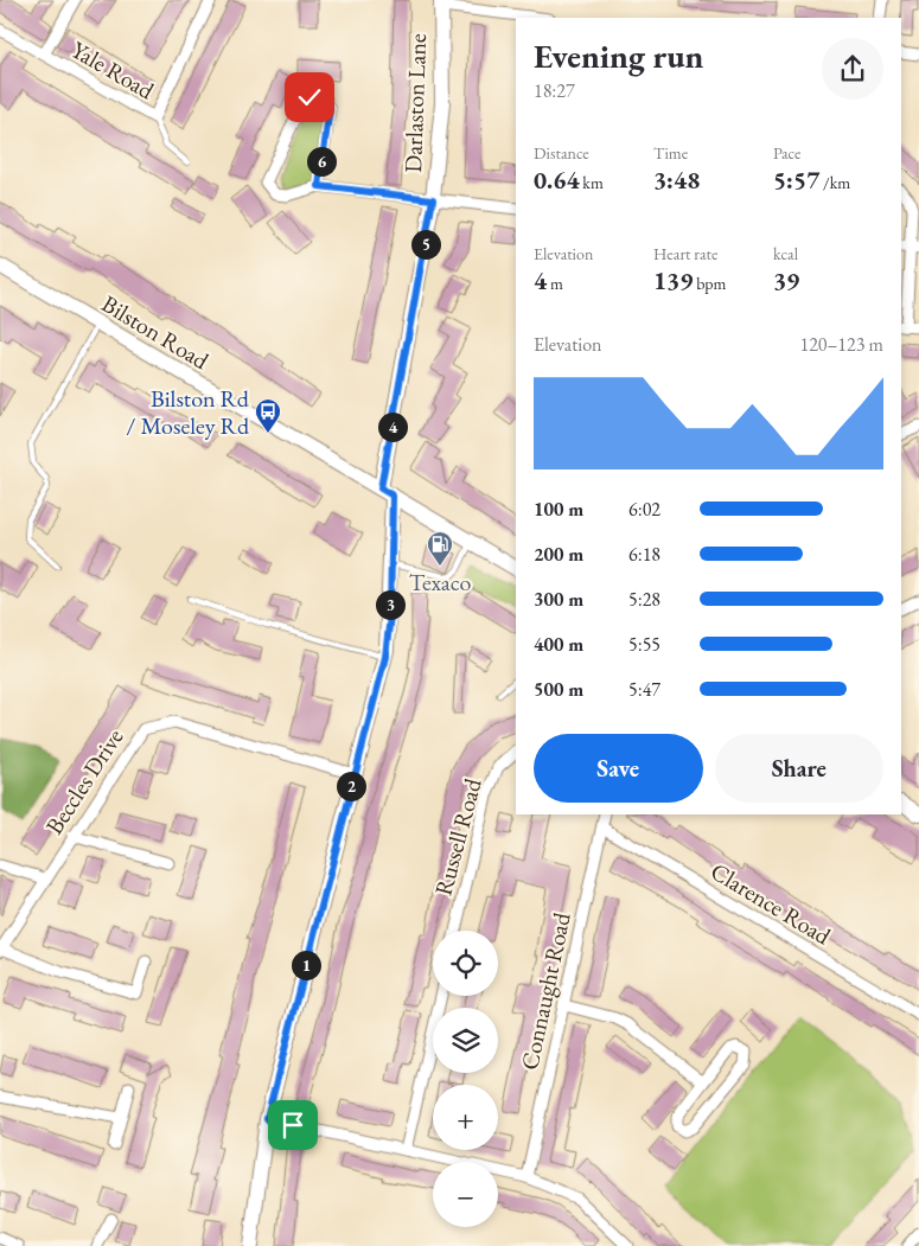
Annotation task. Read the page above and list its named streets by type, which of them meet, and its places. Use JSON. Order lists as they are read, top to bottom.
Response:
{
  "streets": {
    "street": [
      "Yale Road",
      "Darlaston Lane",
      "Bilston Road",
      "Beccles Drive",
      "Russell Road",
      "Clarence Road",
      "Connaught Road"
    ]
  },
  "crossings": [
    ["Darlaston Lane", "Bilston Road"],
    ["Darlaston Lane", "Beccles Drive"],
    ["Clarence Road", "Connaught Road"]
  ],
  "places": {
    "bus stop": ["Bilston Rd / Moseley Rd"],
    "fuel station": ["Texaco"]
  },
  "page": {
    "heading": ["Evening run", "18:27"],
    "stats": [
      ["Distance", "0.64 km"],
      ["Time", "3:48"],
      ["Pace", "5:57 /km"],
      ["Elevation", "4 m"],
      ["Heart rate", "139 bpm"],
      ["kcal", "39"]
    ],
    "pins": [
      "6",
      "5",
      "4",
      "3",
      "2",
      "1"
    ],
    "chart": ["Elevation", "120–123 m"],
    "list": [
      {
        "name": "100 m",
        "note": "6:02"
      },
      {
        "name": "200 m",
        "note": "6:18"
      },
      {
        "name": "300 m",
        "note": "5:28"
      },
      {
        "name": "400 m",
        "note": "5:55"
      },
      {
        "name": "500 m",
        "note": "5:47"
      }
    ],
    "buttons": ["Save", "Share"],
    "map_buttons": ["+", "−"]
  }
}
